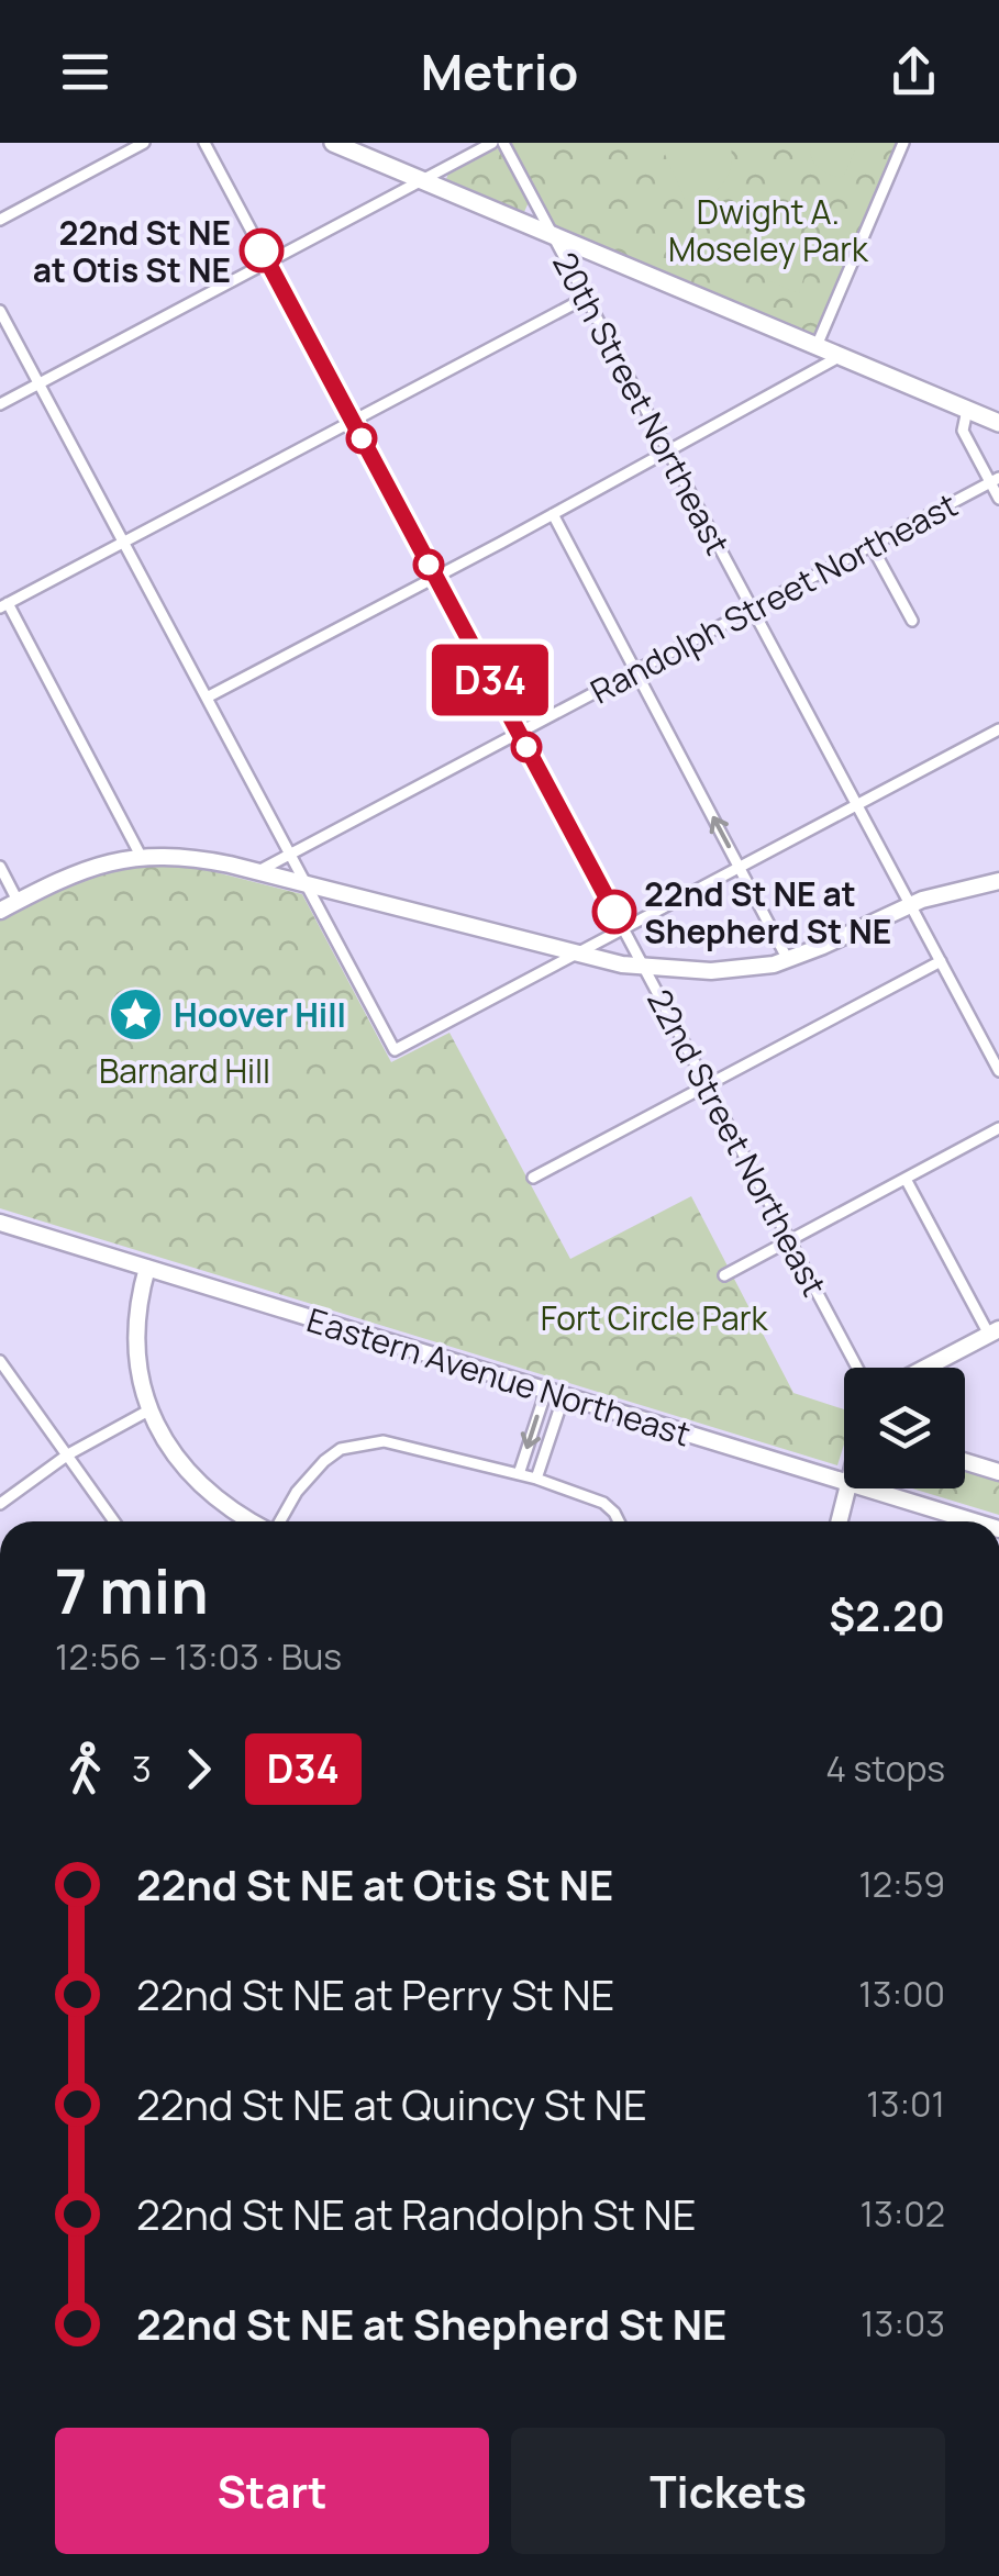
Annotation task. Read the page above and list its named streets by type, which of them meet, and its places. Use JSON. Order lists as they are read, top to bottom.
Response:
{
  "streets": {
    "street": [
      "20th Street Northeast",
      "Randolph Street Northeast",
      "22nd Street Northeast",
      "Eastern Avenue Northeast"
    ]
  },
  "crossings": [
    ["20th Street Northeast", "Randolph Street Northeast"],
    ["Randolph Street Northeast", "22nd Street Northeast"]
  ],
  "parks": ["Dwight A. Moseley Park", "Barnard Hill", "Fort Circle Park"],
  "places": {
    "other": ["22nd St NE at Otis St NE", "22nd St NE at Shepherd St NE"],
    "place": ["Hoover Hill"]
  },
  "lines": ["bus line D34"],
  "page": {
    "header": "Metrio",
    "on_map": "D34",
    "heading": ["7 min", "12:56 – 13:03 · Bus", "$2.20"],
    "legs": ["3", "D34", "4 stops"],
    "list": [
      {
        "name": "22nd St NE at Otis St NE",
        "value": "12:59"
      },
      {
        "name": "22nd St NE at Perry St NE",
        "value": "13:00"
      },
      {
        "name": "22nd St NE at Quincy St NE",
        "value": "13:01"
      },
      {
        "name": "22nd St NE at Randolph St NE",
        "value": "13:02"
      },
      {
        "name": "22nd St NE at Shepherd St NE",
        "value": "13:03"
      }
    ],
    "buttons": ["Start", "Tickets"]
  }
}
